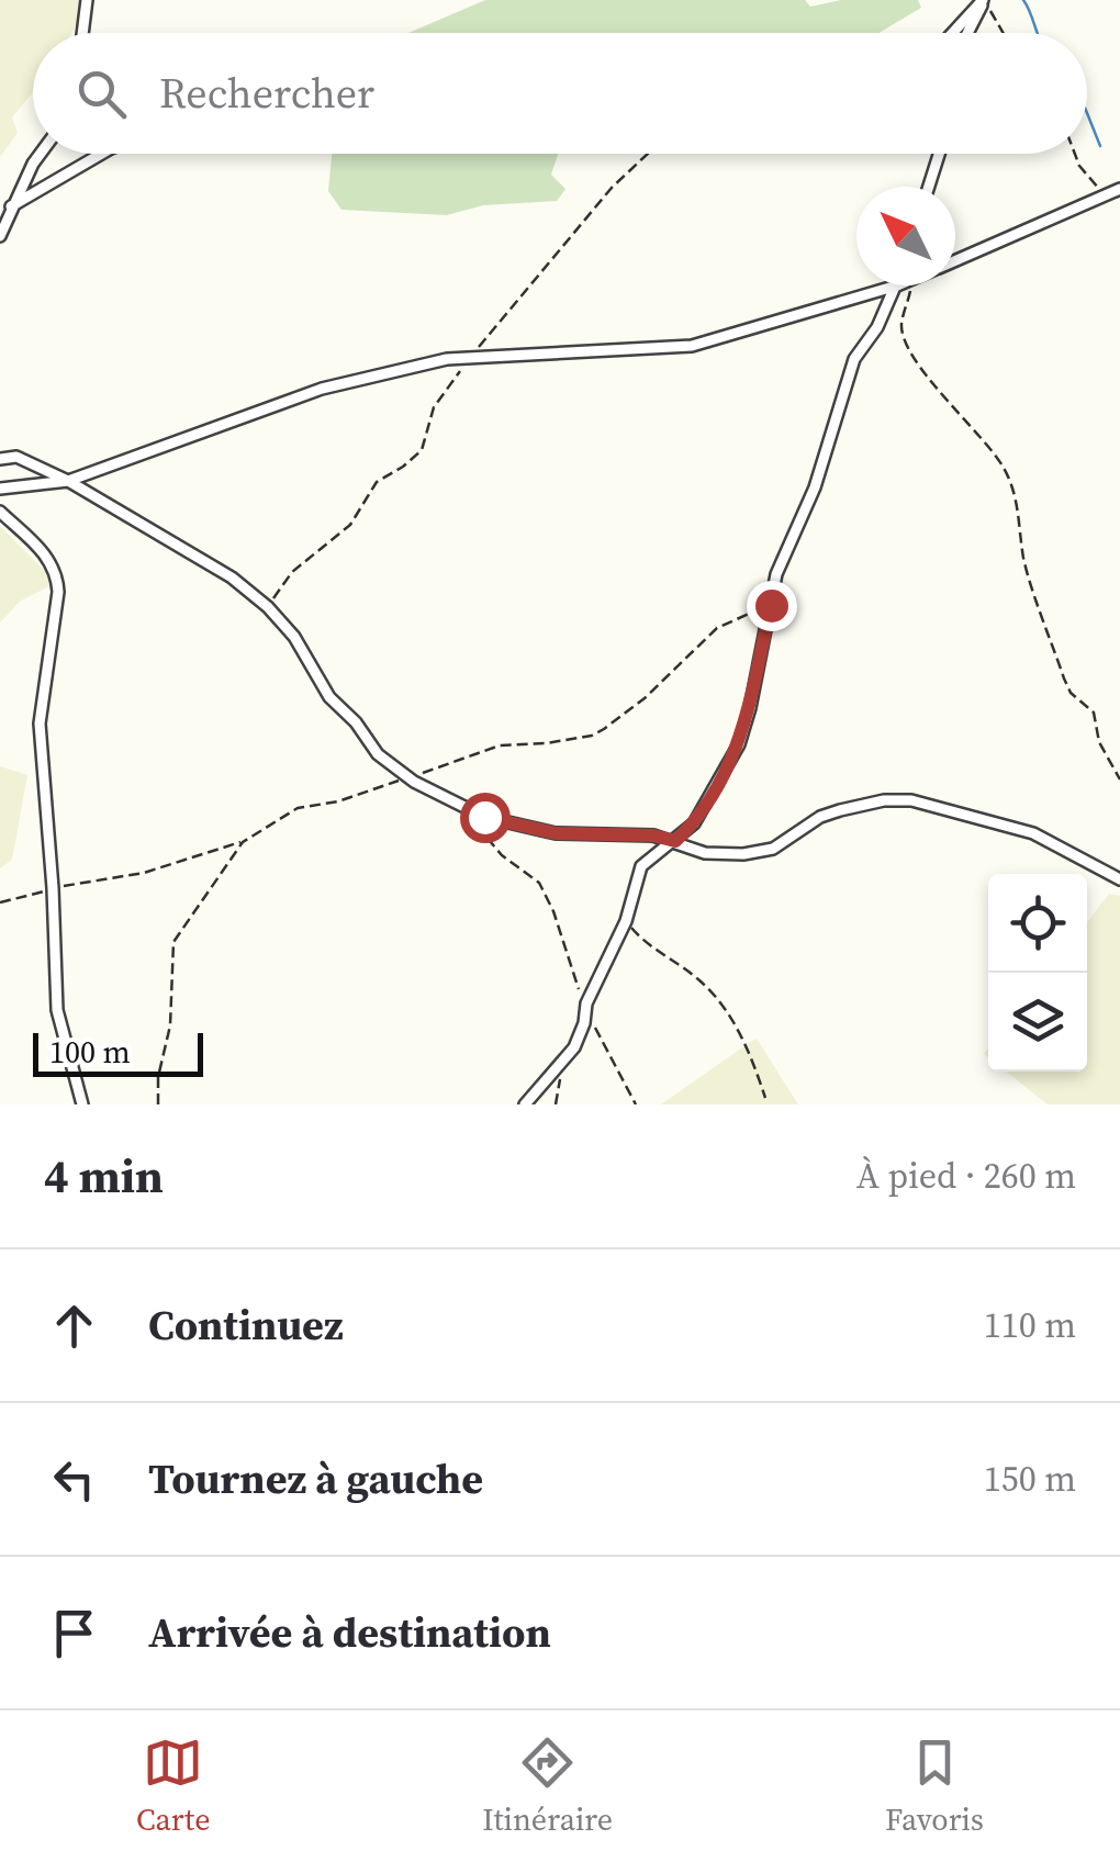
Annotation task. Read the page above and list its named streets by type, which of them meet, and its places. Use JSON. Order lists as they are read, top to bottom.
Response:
{
  "scale_bar": "100 m",
  "north": "top left",
  "page": {
    "search": "Rechercher",
    "scale": "100 m",
    "heading": ["4 min", "À pied · 260 m"],
    "list": [
      ["Continuez", "110 m"],
      ["Tournez à gauche", "150 m"],
      "Arrivée à destination"
    ],
    "nav": ["Carte", "Itinéraire", "Favoris"]
  }
}
